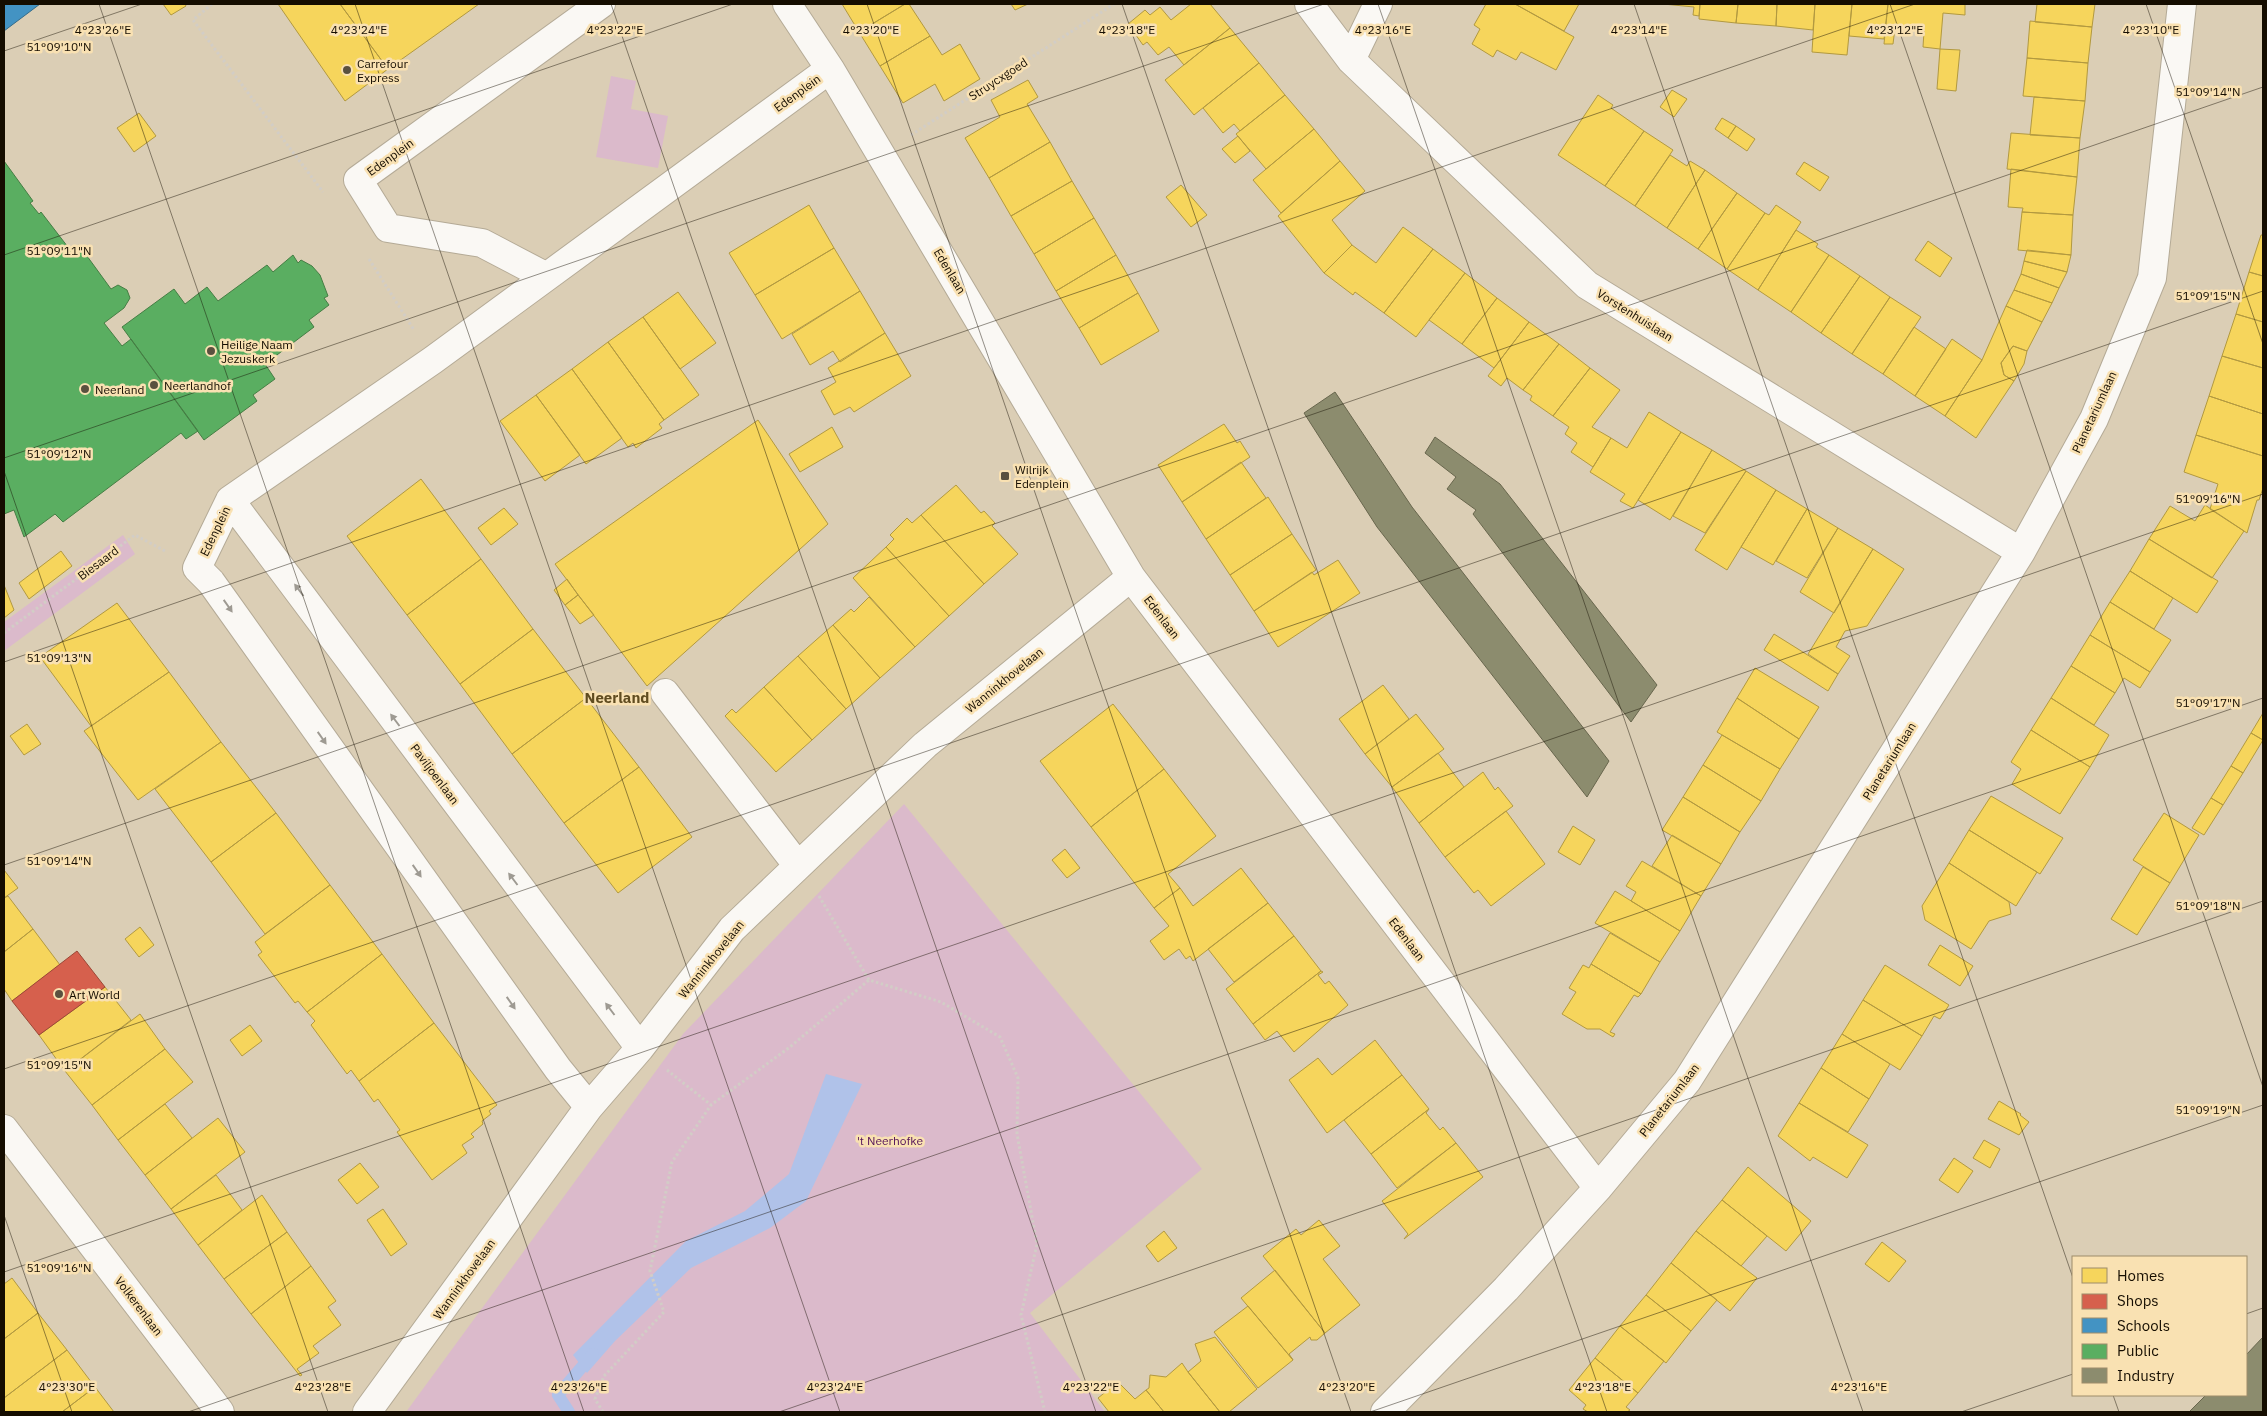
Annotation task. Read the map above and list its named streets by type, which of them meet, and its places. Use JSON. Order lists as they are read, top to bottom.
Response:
{
  "streets": {
    "street": [
      "Edenplein",
      "Edenlaan",
      "Vorstenhuislaan",
      "Planetariumlaan",
      "Wanninkhovelaan",
      "Paviljoenlaan",
      "Volkerenlaan"
    ],
    "path": ["Struycxgoed", "Biesaard"]
  },
  "crossings": [
    ["Struycxgoed", "Edenlaan"],
    ["Edenplein", "Edenlaan"],
    ["Edenplein", "Biesaard"],
    ["Edenplein", "Paviljoenlaan"],
    ["Edenlaan", "Planetariumlaan"],
    ["Edenlaan", "Wanninkhovelaan"],
    ["Vorstenhuislaan", "Planetariumlaan"],
    ["Wanninkhovelaan", "Paviljoenlaan"]
  ],
  "districts": ["Neerland"],
  "parks": ["'t Neerhofke"],
  "places": {
    "other": [
      "Carrefour Express",
      "Heilige Naam Jezuskerk",
      "Neerlandhof",
      "Neerland",
      "Art World"
    ],
    "transit": ["Wilrijk Edenplein"]
  },
  "legend": [
    "Homes",
    "Shops",
    "Schools",
    "Public",
    "Industry"
  ],
  "coordinates": [
    "4°23'22\"E",
    "4°23'26\"E",
    "4°23'24\"E",
    "4°23'20\"E",
    "4°23'18\"E",
    "4°23'16\"E",
    "4°23'14\"E",
    "4°23'12\"E",
    "4°23'10\"E",
    "51°09'10\"N",
    "51°09'14\"N",
    "51°09'11\"N",
    "51°09'15\"N",
    "51°09'12\"N",
    "51°09'16\"N",
    "51°09'13\"N",
    "51°09'17\"N",
    "51°09'18\"N",
    "51°09'19\"N",
    "4°23'30\"E",
    "4°23'28\"E"
  ]
}
